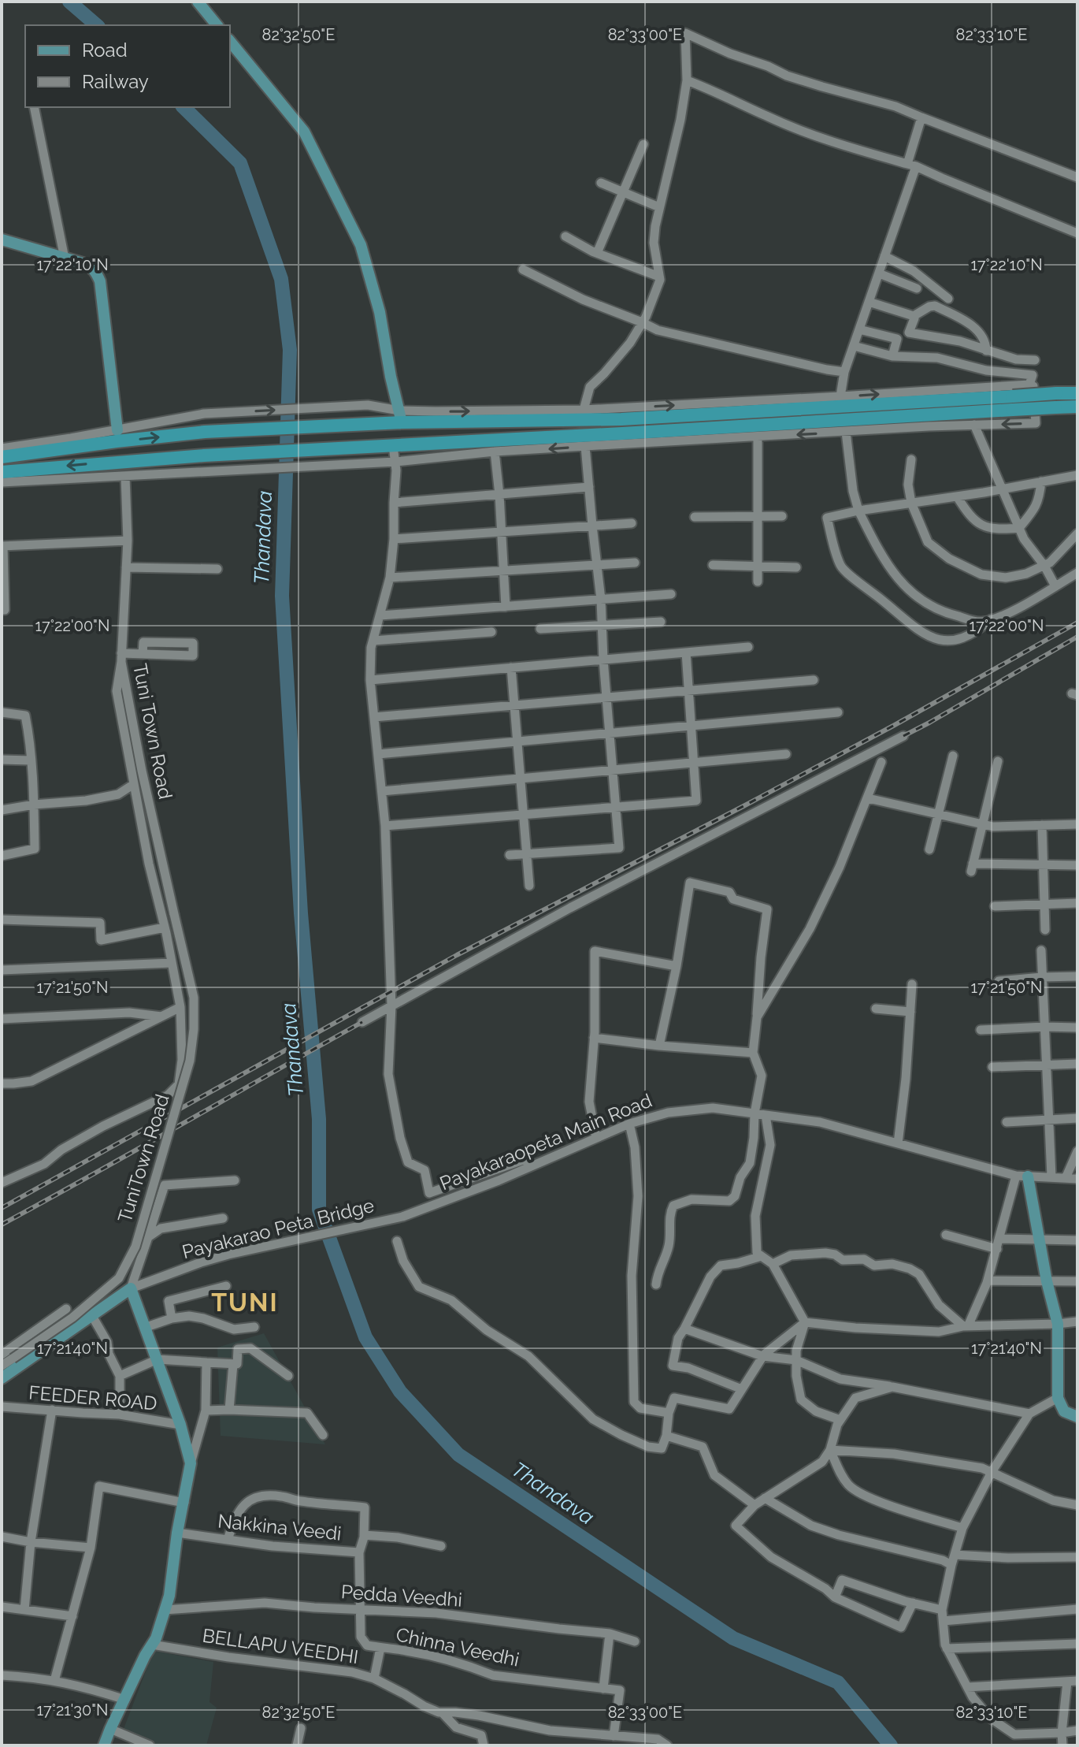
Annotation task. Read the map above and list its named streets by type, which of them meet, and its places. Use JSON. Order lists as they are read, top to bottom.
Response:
{
  "streets": {
    "street": [
      "Tuni Town Road",
      "Payakaraopeta Main Road",
      "TuniTown Road",
      "Payakarao Peta Bridge",
      "FEEDER ROAD",
      "Nakkina Veedi",
      "Pedda Veedhi",
      "BELLAPU VEEDHI",
      "Chinna Veedhi"
    ]
  },
  "crossings": [
    ["Tuni Town Road", "TuniTown Road"],
    ["Payakaraopeta Main Road", "Payakarao Peta Bridge"],
    ["Nakkina Veedi", "Pedda Veedhi"],
    ["Nakkina Veedi", "Chinna Veedhi"]
  ],
  "districts": ["TUNI"],
  "water": ["Thandava"],
  "legend": ["Road", "Railway"],
  "coordinates": [
    "82°32'50\"E",
    "82°33'00\"E",
    "82°33'10\"E",
    "17°22'10\"N",
    "17°22'00\"N",
    "17°21'50\"N",
    "17°21'40\"N",
    "17°21'30\"N"
  ]
}
